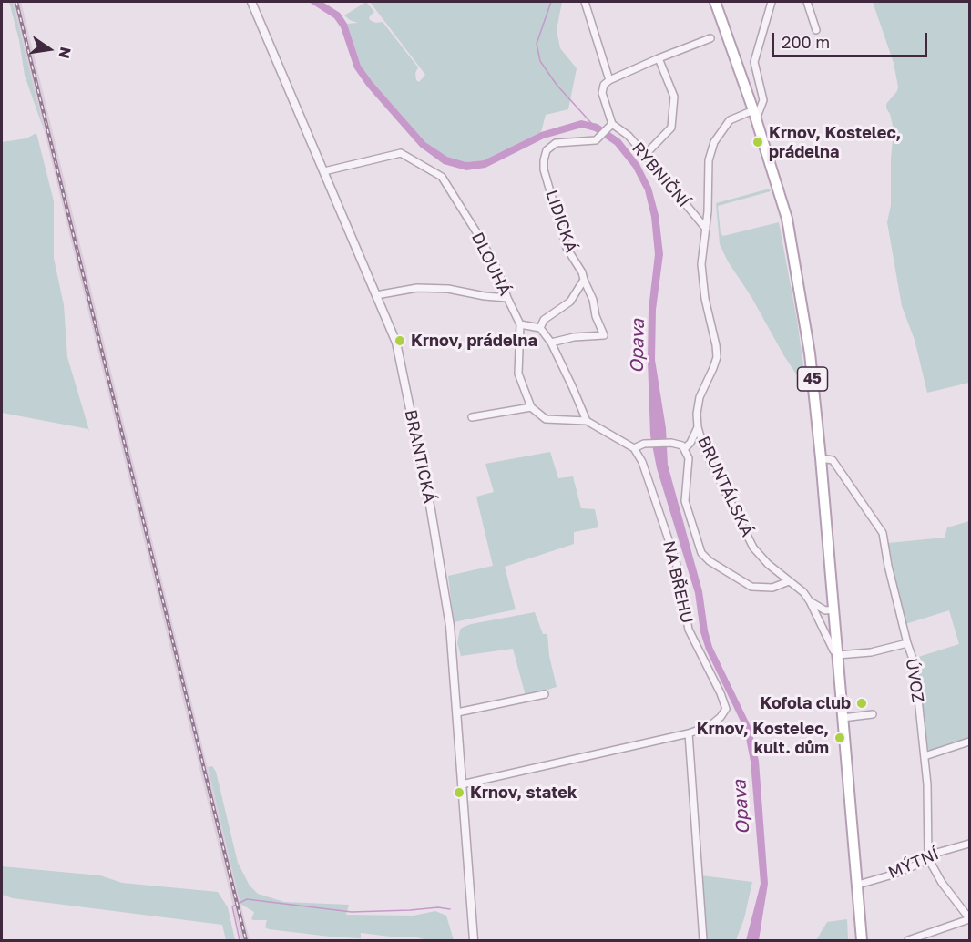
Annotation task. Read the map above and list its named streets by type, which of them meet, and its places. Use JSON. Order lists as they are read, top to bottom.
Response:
{
  "streets": {
    "main road": ["45", "BRUNTÁLSKÁ"],
    "street": [
      "RYBNIČNÍ",
      "LIDICKÁ",
      "DLOUHÁ",
      "BRANTICKÁ",
      "NA BŘEHU",
      "ÚVOZ",
      "MÝTNÍ"
    ]
  },
  "crossings": [
    ["RYBNIČNÍ", "LIDICKÁ"],
    ["RYBNIČNÍ", "BRUNTÁLSKÁ"],
    ["DLOUHÁ", "BRANTICKÁ"],
    ["BRUNTÁLSKÁ", "ÚVOZ"],
    ["BRUNTÁLSKÁ", "MÝTNÍ"],
    ["ÚVOZ", "MÝTNÍ"]
  ],
  "water": ["Opava"],
  "places": [
    "Krnov, Kostelec, prádelna",
    "Krnov, prádelna",
    "Kofola club",
    "Krnov, Kostelec, kult. dům",
    "Krnov, statek"
  ],
  "scale_bar": "200 m",
  "north": "right"
}
